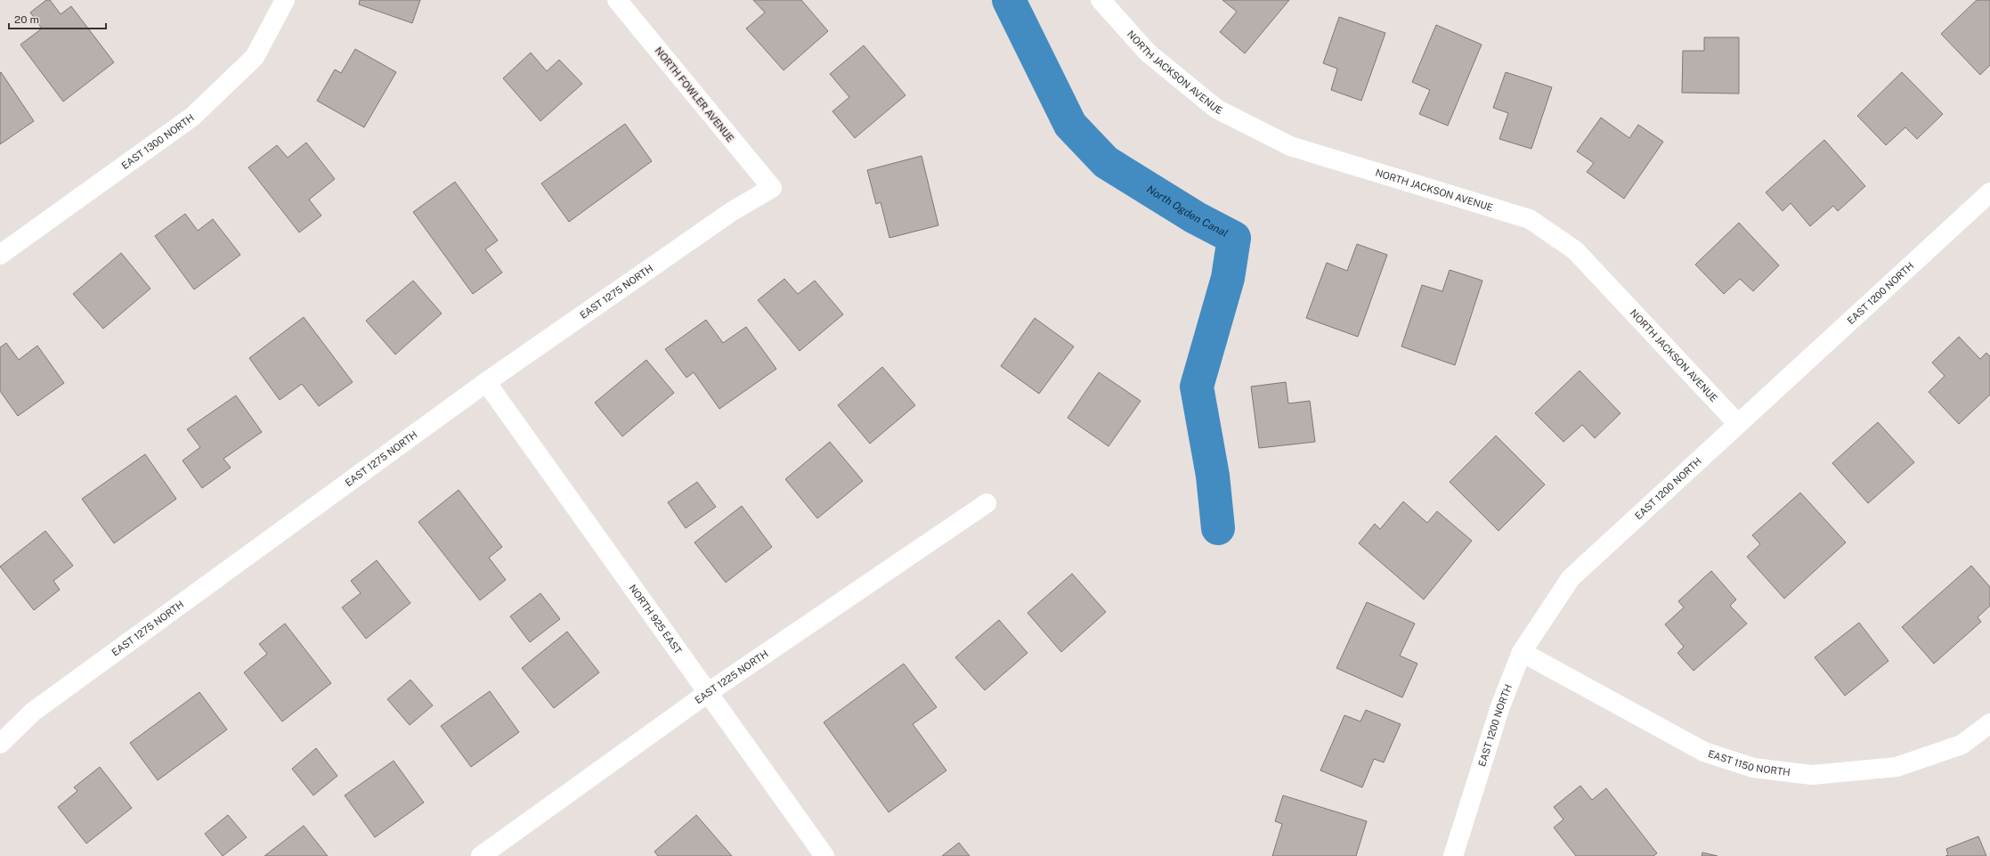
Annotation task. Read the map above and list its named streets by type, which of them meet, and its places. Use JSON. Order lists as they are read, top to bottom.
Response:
{
  "streets": {
    "street": [
      "NORTH JACKSON AVENUE",
      "NORTH FOWLER AVENUE",
      "EAST 1300 NORTH",
      "EAST 1275 NORTH",
      "EAST 1200 NORTH",
      "NORTH 925 EAST",
      "EAST 1225 NORTH",
      "EAST 1150 NORTH"
    ]
  },
  "crossings": [
    ["NORTH JACKSON AVENUE", "EAST 1200 NORTH"],
    ["NORTH FOWLER AVENUE", "EAST 1275 NORTH"],
    ["EAST 1275 NORTH", "NORTH 925 EAST"],
    ["EAST 1200 NORTH", "EAST 1150 NORTH"],
    ["NORTH 925 EAST", "EAST 1225 NORTH"]
  ],
  "water": ["North Ogden Canal"],
  "scale_bar": "20 m"
}
